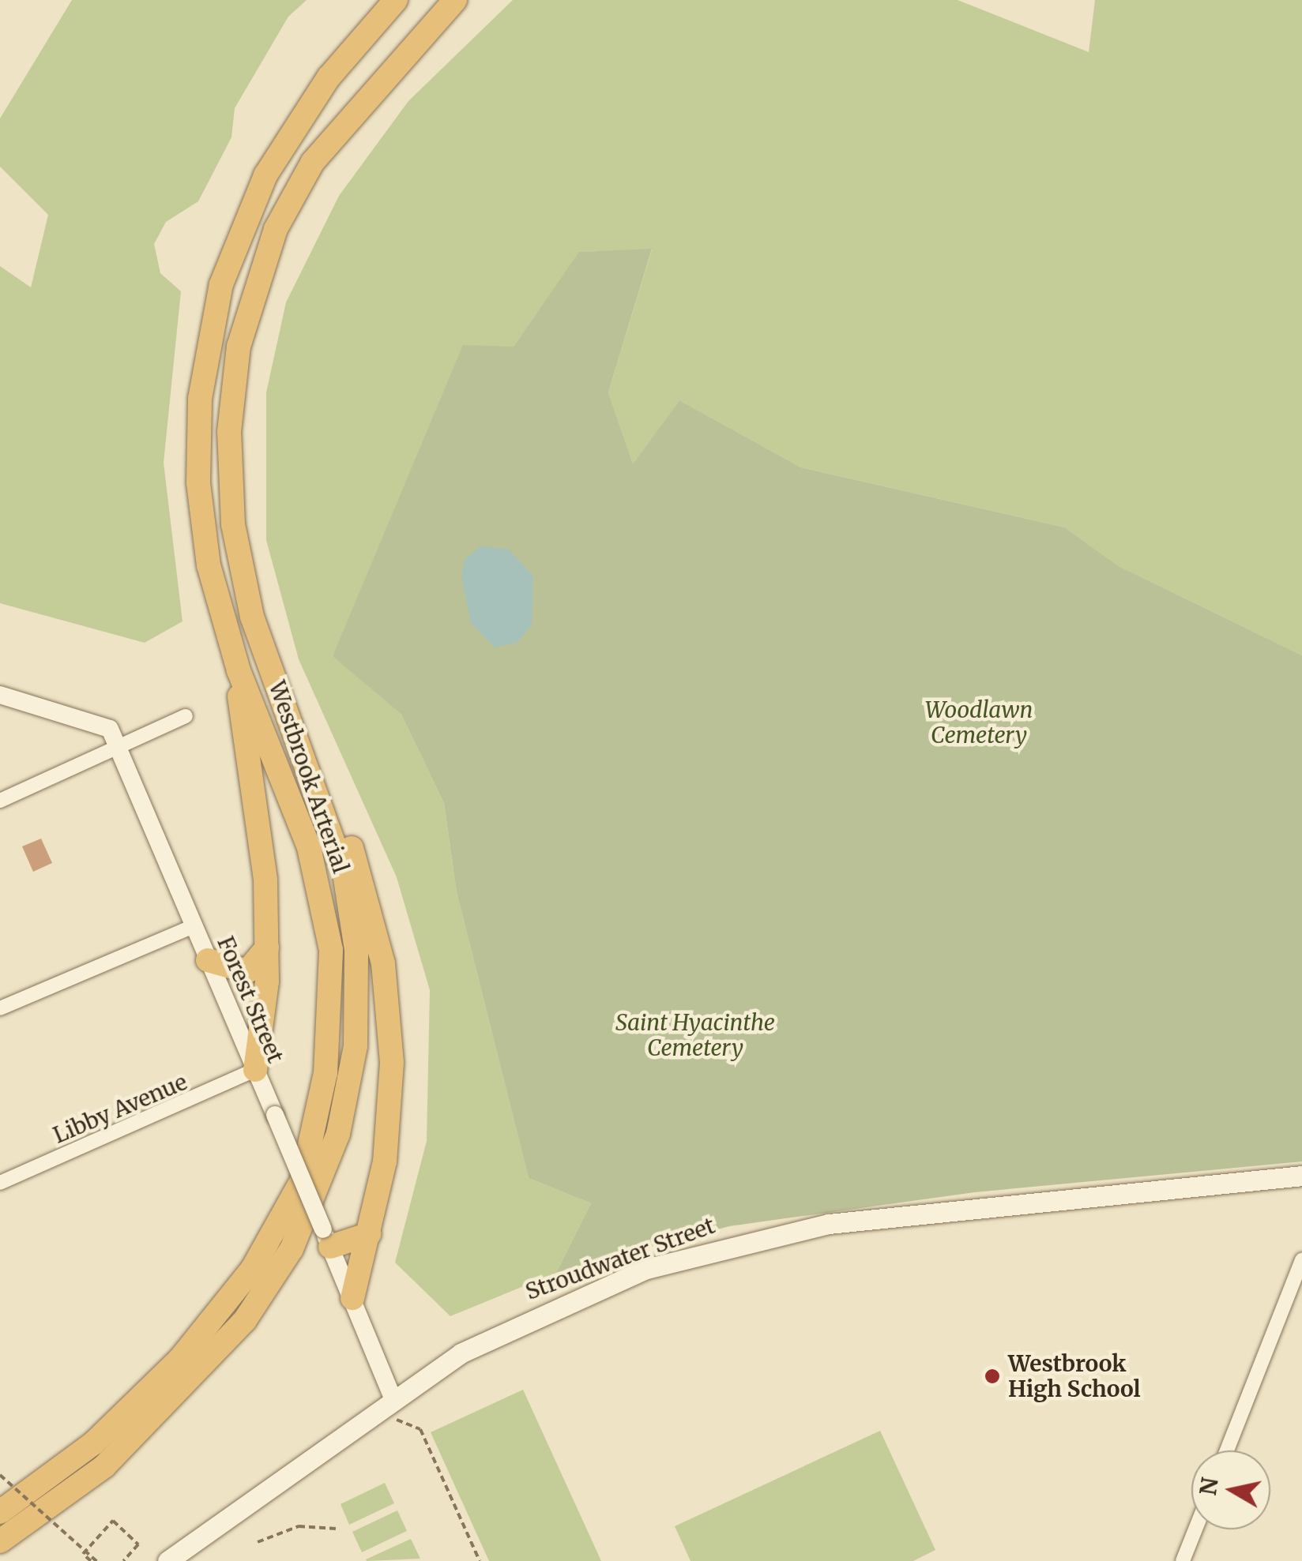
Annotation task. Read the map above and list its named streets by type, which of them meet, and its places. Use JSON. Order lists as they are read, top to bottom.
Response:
{
  "streets": {
    "highway": ["Westbrook Arterial"],
    "main road": ["Stroudwater Street"],
    "street": ["Forest Street", "Libby Avenue"]
  },
  "crossings": [
    ["Forest Street", "Libby Avenue"],
    ["Forest Street", "Stroudwater Street"]
  ],
  "parks": ["Woodlawn Cemetery", "Saint Hyacinthe Cemetery"],
  "places": ["Westbrook High School"],
  "north": "left"
}
